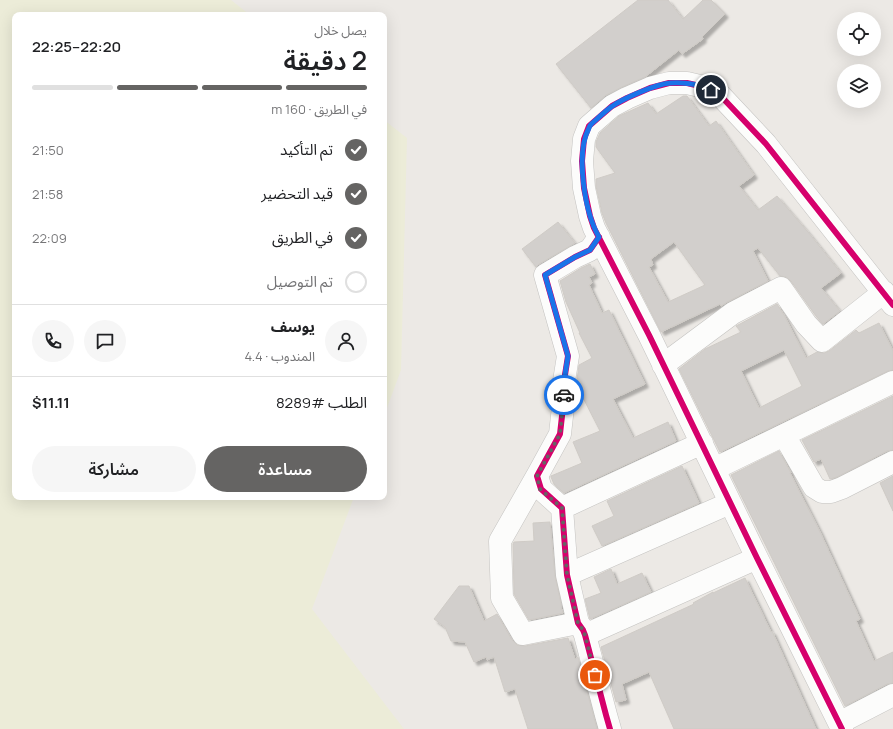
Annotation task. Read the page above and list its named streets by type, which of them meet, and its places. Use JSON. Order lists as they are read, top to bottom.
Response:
{
  "page": {
    "heading": ["2 دقيقة", "يصل خلال", "22:20–22:25"],
    "panel": [
      "يوسف",
      "المندوب · 4.4",
      "الطلب #8289",
      "$11.11"
    ],
    "bar": "في الطريق · 160 m",
    "list": [
      ["تم التأكيد", "21:50"],
      ["قيد التحضير", "21:58"],
      ["في الطريق", "22:09"],
      "تم التوصيل"
    ],
    "buttons": ["مساعدة", "مشاركة"]
  }
}
